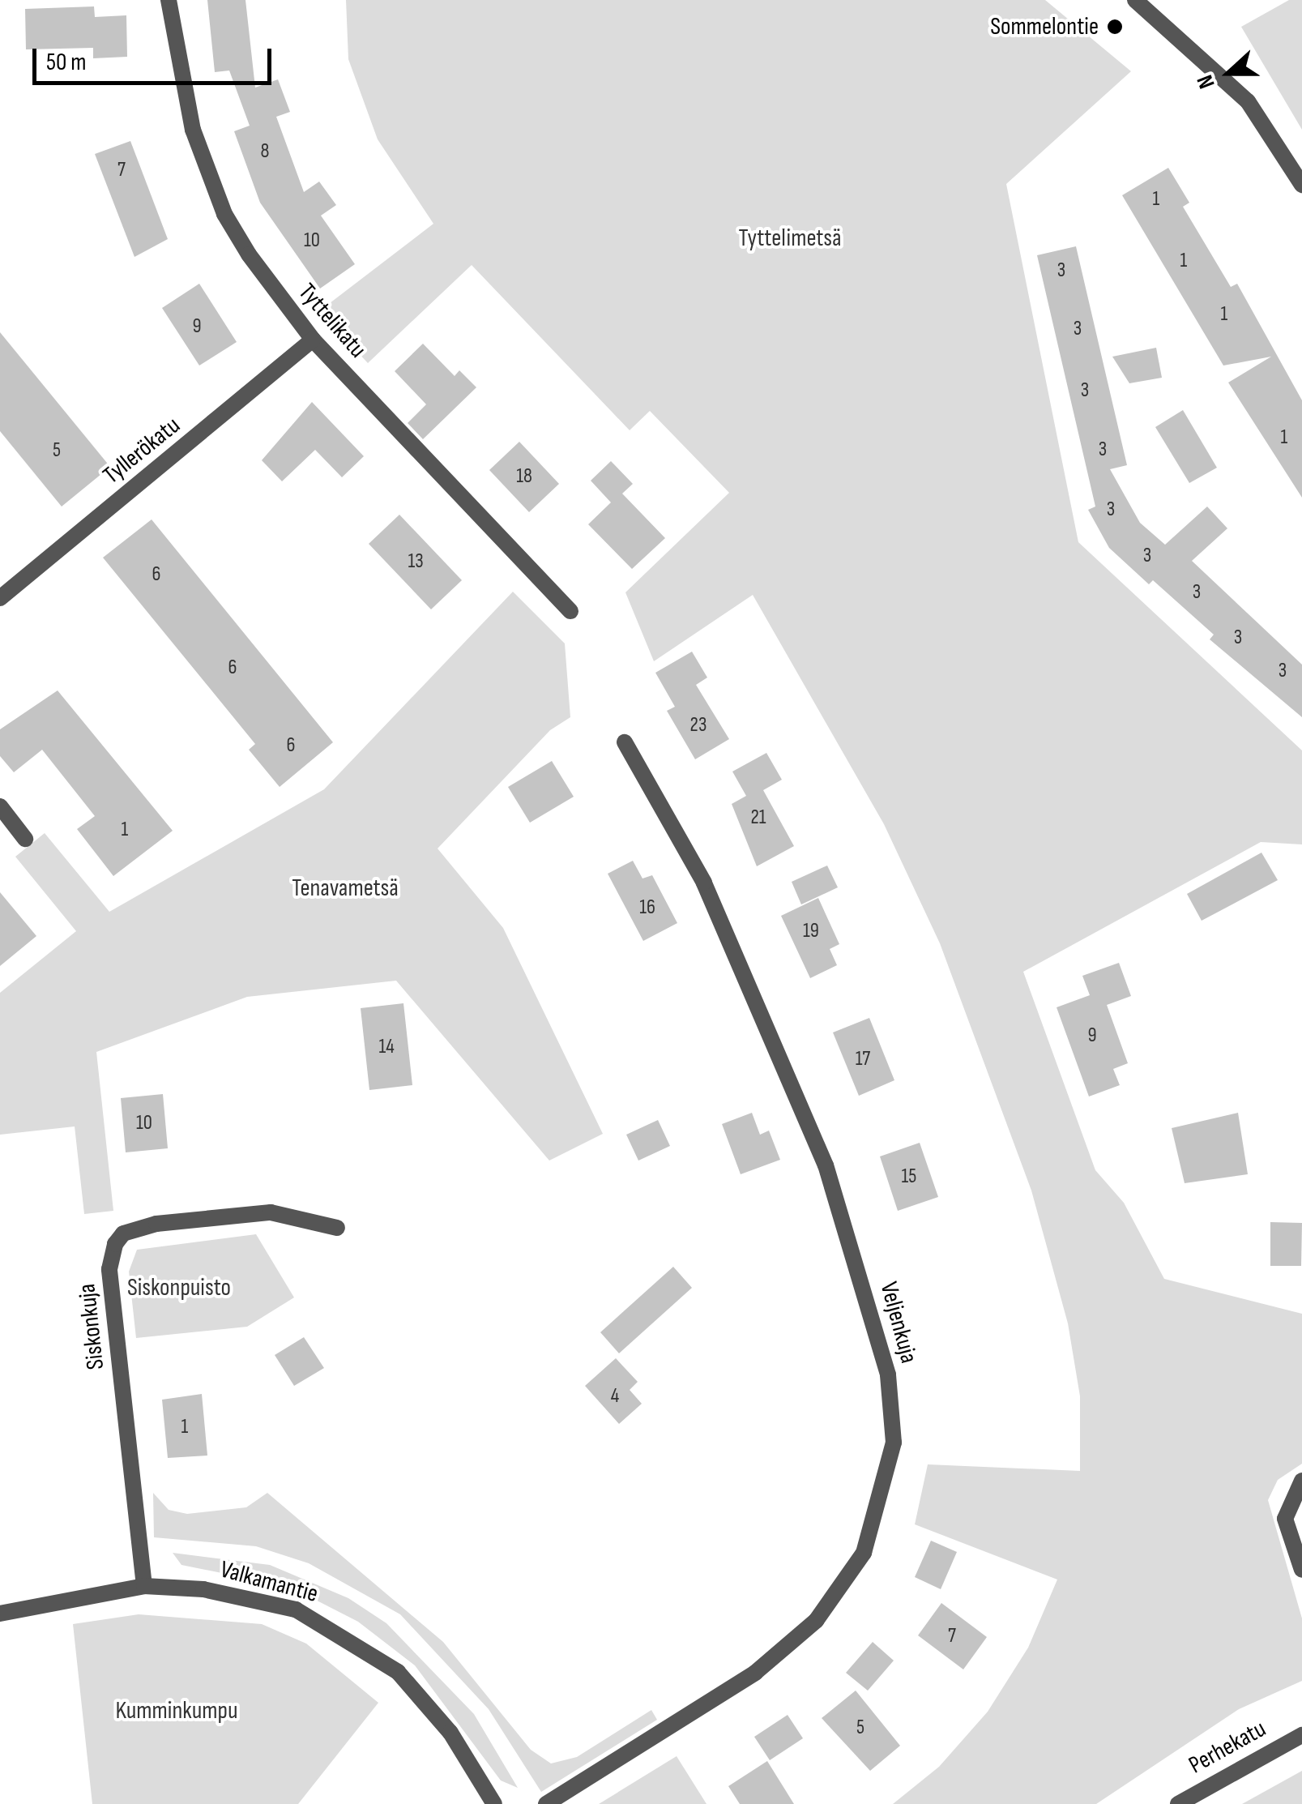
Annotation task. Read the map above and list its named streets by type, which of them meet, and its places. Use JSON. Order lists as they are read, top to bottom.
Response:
{
  "streets": {
    "street": [
      "Tyttelikatu",
      "Tyllerökatu",
      "Veljenkuja",
      "Siskonkuja",
      "Valkamantie",
      "Perhekatu"
    ]
  },
  "crossings": [
    ["Tyttelikatu", "Tyllerökatu"],
    ["Siskonkuja", "Valkamantie"]
  ],
  "parks": [
    "Tyttelimetsä",
    "Tenavametsä",
    "Siskonpuisto",
    "Kumminkumpu"
  ],
  "places": ["Sommelontie"],
  "house_numbers": [
    "8",
    "7",
    "1",
    "10",
    "1",
    "3",
    "1",
    "9",
    "3",
    "3",
    "1",
    "3",
    "5",
    "18",
    "3",
    "3",
    "13",
    "6",
    "3",
    "3",
    "6",
    "3",
    "23",
    "6",
    "21",
    "1",
    "16",
    "19",
    "9",
    "14",
    "17",
    "10",
    "15",
    "4",
    "1",
    "7",
    "5"
  ],
  "scale_bar": "50 m",
  "north": "left"
}
